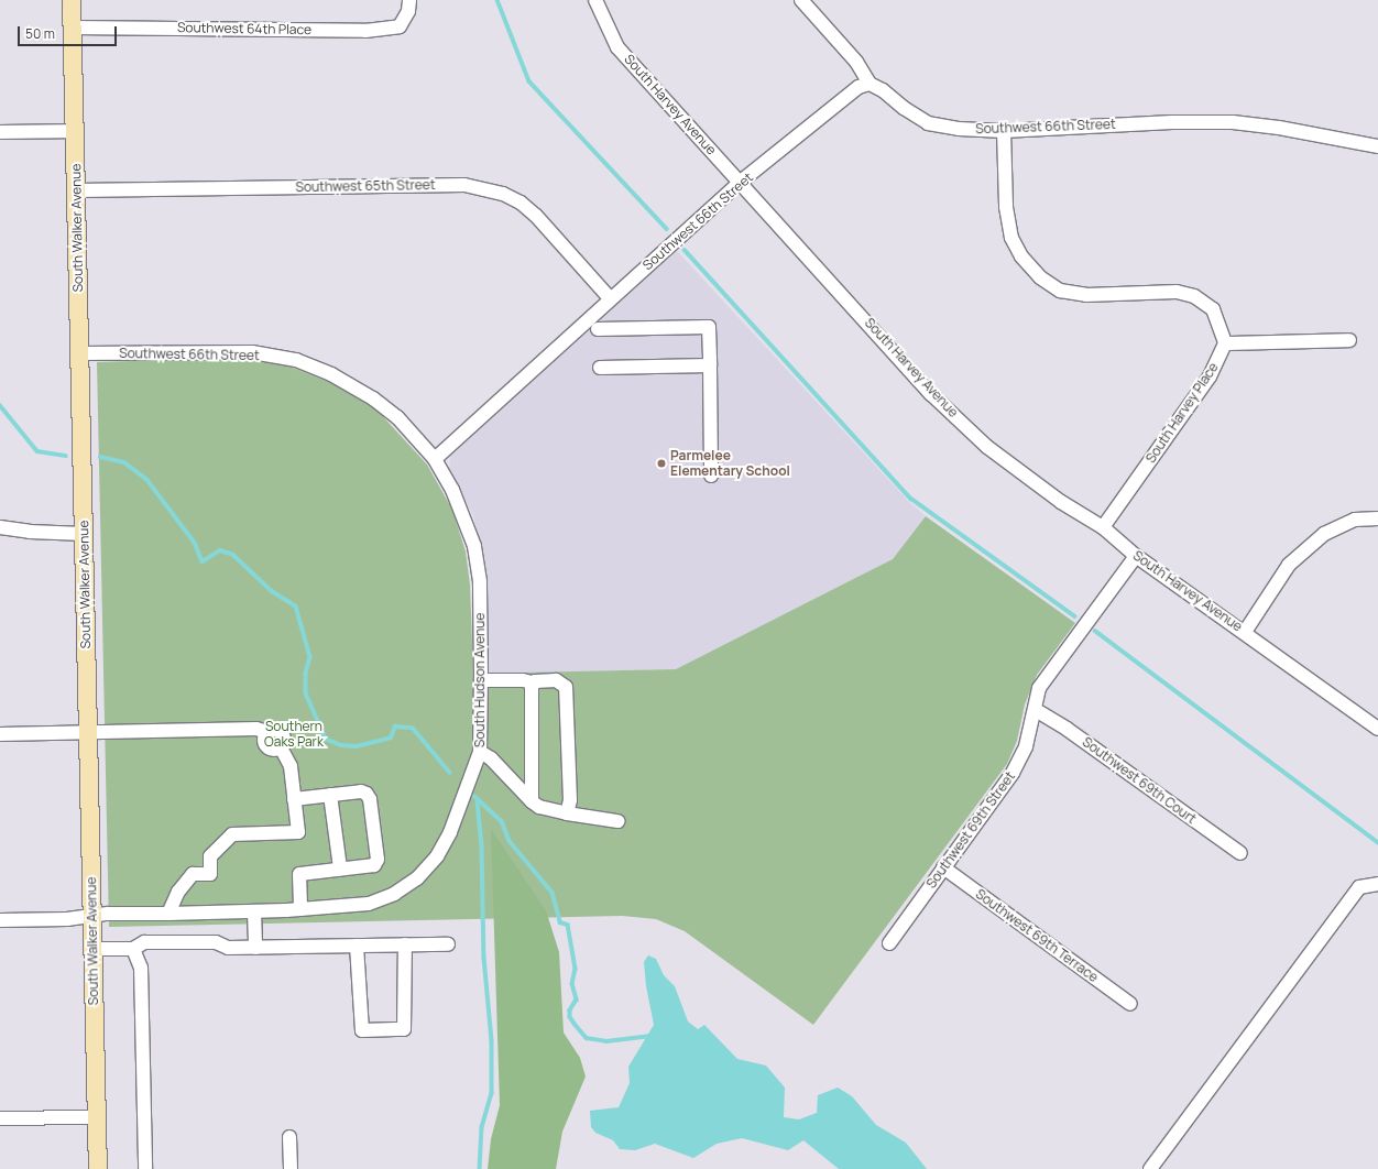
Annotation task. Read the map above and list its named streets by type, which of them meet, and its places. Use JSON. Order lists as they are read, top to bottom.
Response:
{
  "streets": {
    "main road": ["South Walker Avenue"],
    "street": [
      "Southwest 64th Place",
      "South Harvey Avenue",
      "Southwest 66th Street",
      "Southwest 65th Street",
      "South Harvey Place",
      "South Hudson Avenue",
      "Southwest 69th Court",
      "Southwest 69th Street",
      "Southwest 69th Terrace"
    ]
  },
  "crossings": [
    ["Southwest 64th Place", "South Walker Avenue"],
    ["South Harvey Avenue", "Southwest 66th Street"],
    ["South Harvey Avenue", "South Harvey Place"],
    ["South Harvey Avenue", "Southwest 69th Street"],
    ["Southwest 66th Street", "Southwest 65th Street"],
    ["Southwest 66th Street", "South Walker Avenue"],
    ["Southwest 66th Street", "South Hudson Avenue"],
    ["Southwest 65th Street", "South Walker Avenue"],
    ["South Walker Avenue", "South Hudson Avenue"],
    ["Southwest 69th Court", "Southwest 69th Street"],
    ["Southwest 69th Street", "Southwest 69th Terrace"]
  ],
  "parks": ["Southern Oaks Park"],
  "places": ["Parmelee Elementary School"],
  "scale_bar": "50 m"
}
